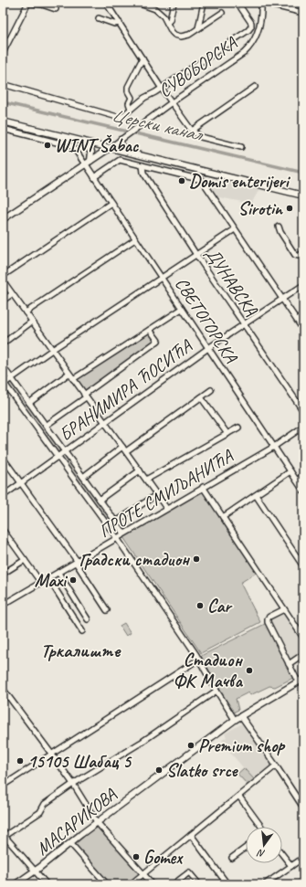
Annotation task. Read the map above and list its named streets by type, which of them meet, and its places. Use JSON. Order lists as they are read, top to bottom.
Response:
{
  "streets": {
    "main road": ["МАСАРИКОВА"],
    "street": [
      "СУВОБОРСКА",
      "ДУНАВСКА",
      "СВЕТОГОРСКА",
      "БРАНИМИРА ЋОСИЋА",
      "ПРОТЕ СМИЉАНИЋА"
    ]
  },
  "crossings": [
    ["ДУНАВСКА", "БРАНИМИРА ЋОСИЋА"],
    ["СВЕТОГОРСКА", "БРАНИМИРА ЋОСИЋА"],
    ["СВЕТОГОРСКА", "ПРОТЕ СМИЉАНИЋА"]
  ],
  "districts": ["Тркалиште"],
  "water": ["Церски канал"],
  "places": [
    "WINT Šabac",
    "Domis enterijeri",
    "Sirotin",
    "Градски стадион",
    "Maxi",
    "Car",
    "Стадион ФК Мачва",
    "Premium shop",
    "15105 Шабац 5",
    "Slatko srce",
    "Gomex"
  ],
  "north": "bottom"
}
